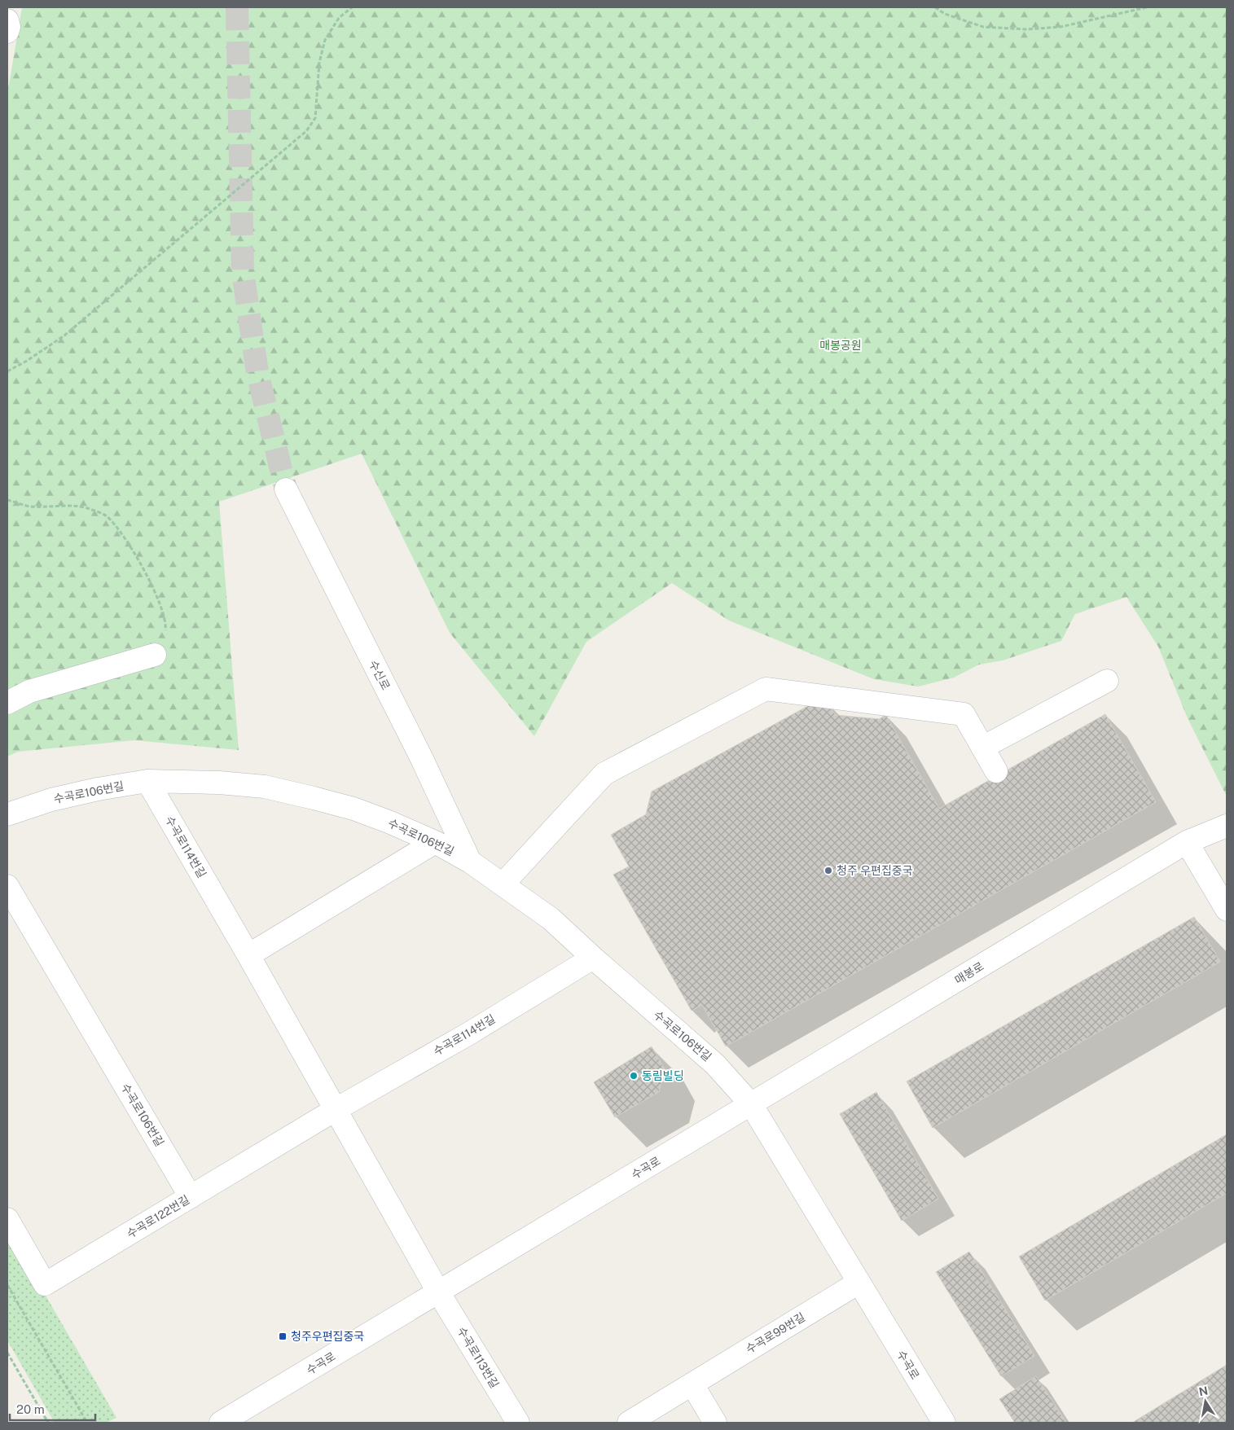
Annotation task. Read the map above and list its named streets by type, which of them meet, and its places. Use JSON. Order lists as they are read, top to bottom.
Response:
{
  "streets": {
    "street": [
      "수신로",
      "수곡로106번길",
      "수곡로114번길",
      "매봉로",
      "수곡로",
      "수곡로122번길",
      "수곡로99번길",
      "수곡로113번길"
    ]
  },
  "crossings": [
    ["수신로", "수곡로106번길"],
    ["수곡로106번길", "수곡로114번길"],
    ["수곡로106번길", "매봉로"],
    ["수곡로106번길", "수곡로"],
    ["수곡로106번길", "수곡로122번길"],
    ["수곡로114번길", "수곡로"],
    ["수곡로114번길", "수곡로122번길"],
    ["수곡로114번길", "수곡로113번길"],
    ["매봉로", "수곡로"],
    ["수곡로", "수곡로99번길"],
    ["수곡로", "수곡로113번길"]
  ],
  "parks": ["매봉공원"],
  "places": {
    "other": ["청주 우편집중국", "동림빌딩"],
    "transit": ["청주우편집중국"]
  },
  "scale_bar": "20 m",
  "north": "top"
}
